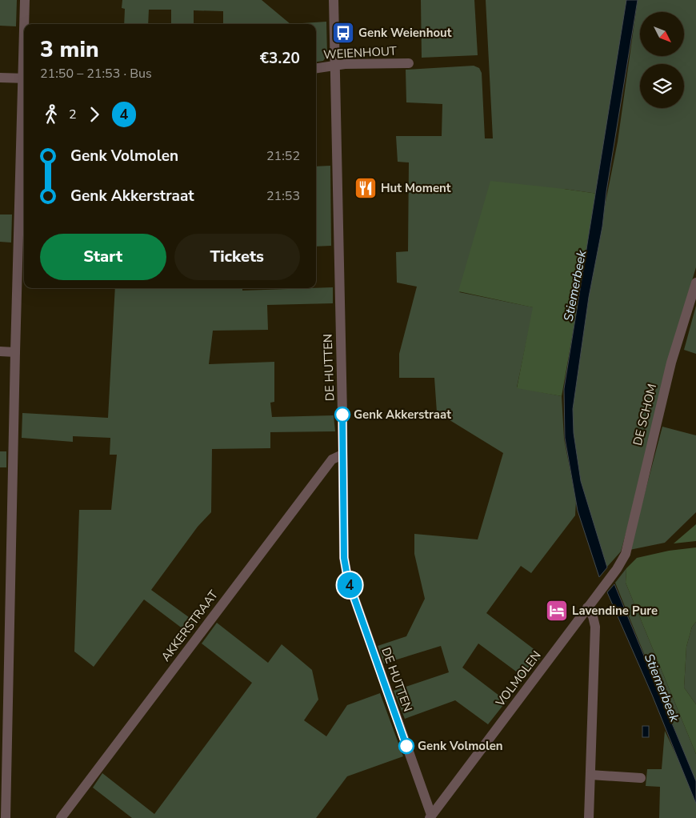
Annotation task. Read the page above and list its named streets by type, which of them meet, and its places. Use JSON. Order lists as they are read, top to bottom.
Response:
{
  "streets": {
    "street": [
      "WEIENHOUT",
      "DE HUTTEN",
      "DE SCHOM",
      "AKKERSTRAAT",
      "VOLMOLEN"
    ]
  },
  "crossings": [
    ["WEIENHOUT", "DE HUTTEN"],
    ["DE HUTTEN", "AKKERSTRAAT"],
    ["DE HUTTEN", "VOLMOLEN"],
    ["DE SCHOM", "VOLMOLEN"]
  ],
  "water": ["Stiemerbeek"],
  "places": {
    "bus stop": ["Genk Weienhout"],
    "restaurant": ["Hut Moment"],
    "other": ["Genk Akkerstraat", "Genk Volmolen"],
    "hotel": ["Lavendine Pure"]
  },
  "lines": ["bus line 4"],
  "north": "bottom right",
  "page": {
    "on_map": "4",
    "heading": ["3 min", "21:50 – 21:53 · Bus", "€3.20"],
    "legs": ["2", "4"],
    "list": [
      {
        "name": "Genk Volmolen",
        "value": "21:52"
      },
      {
        "name": "Genk Akkerstraat",
        "value": "21:53"
      }
    ],
    "buttons": ["Start", "Tickets"]
  }
}
